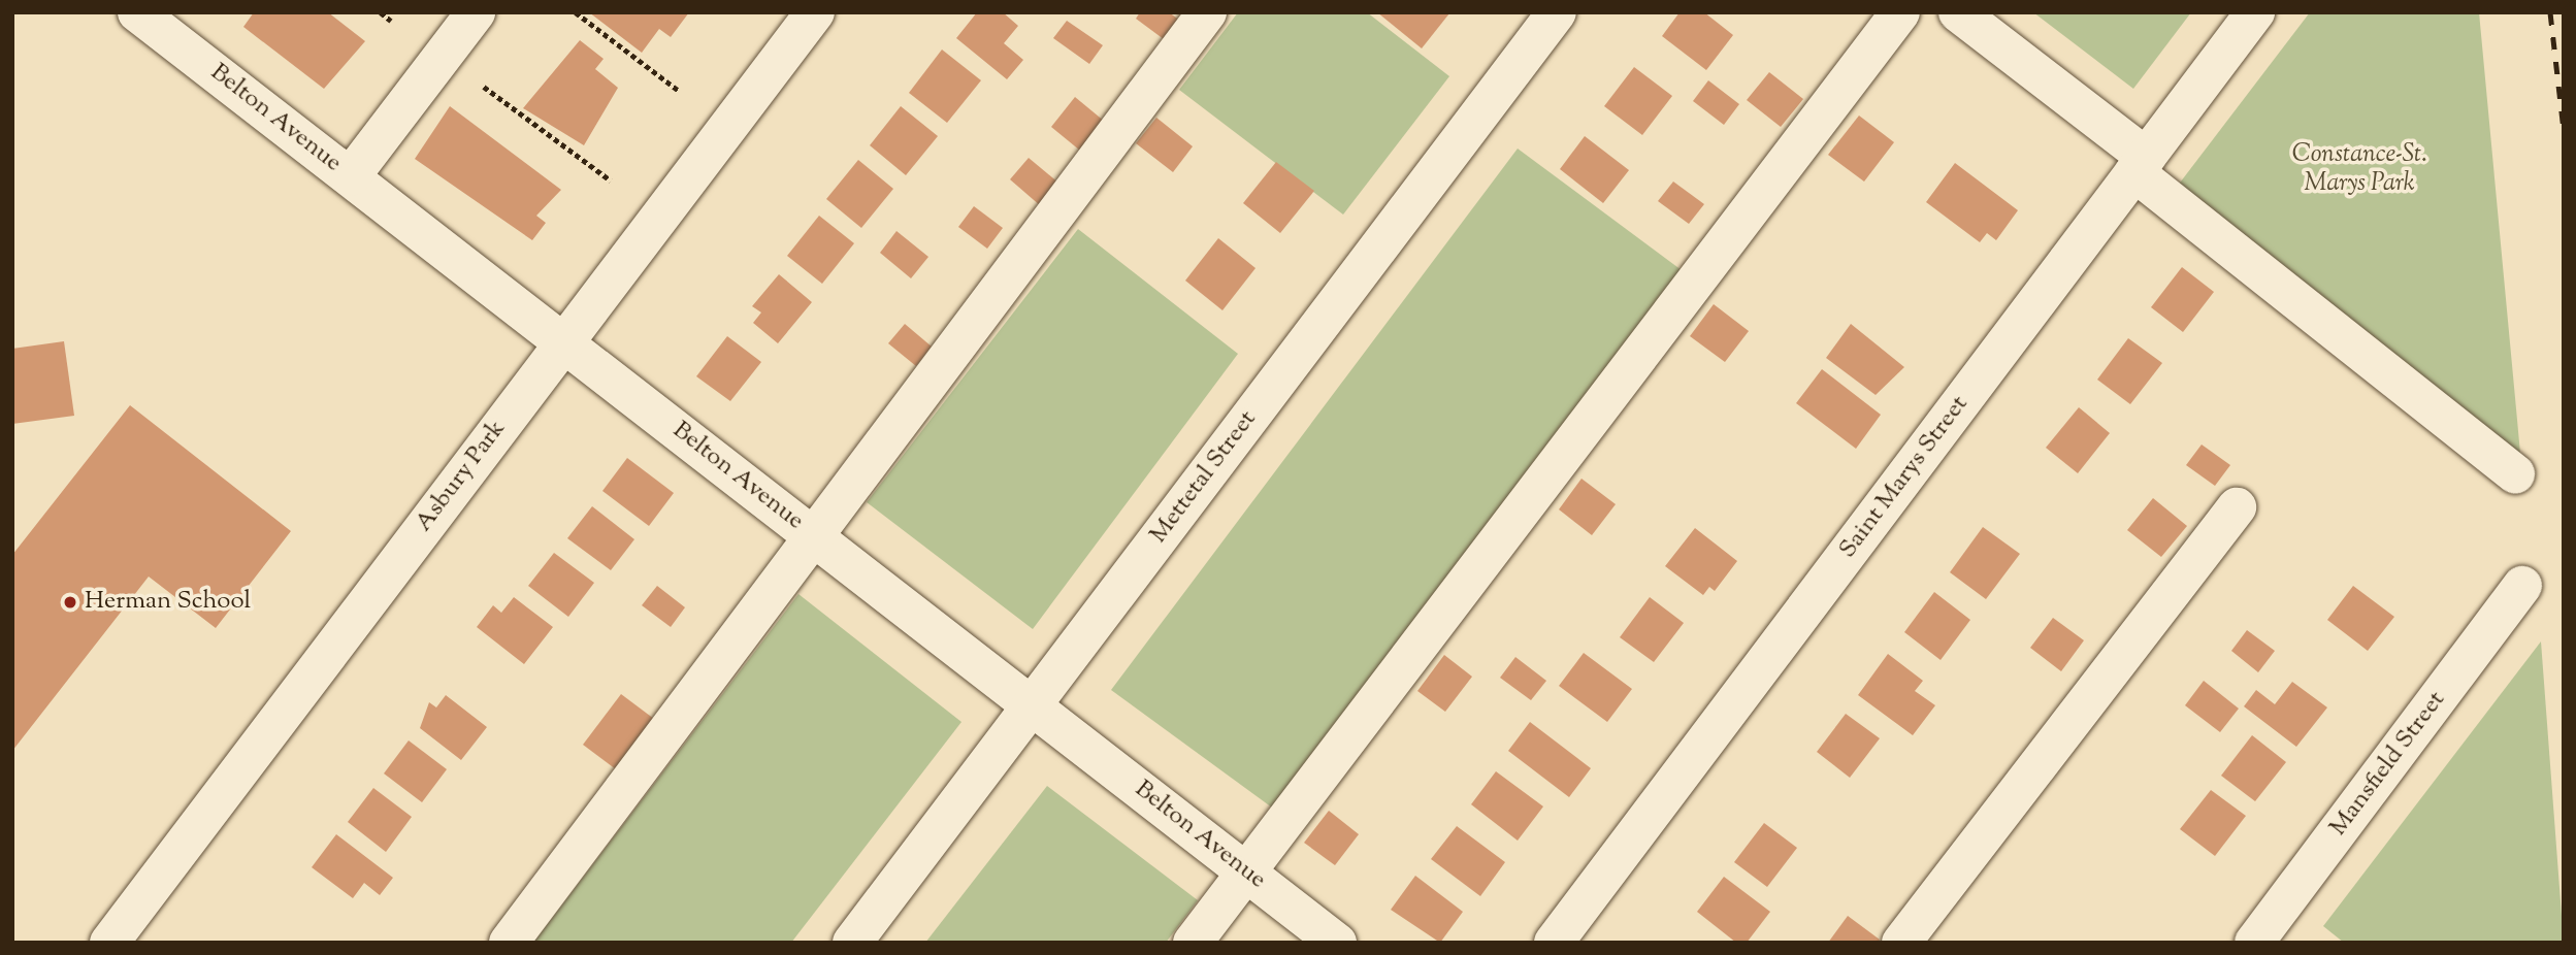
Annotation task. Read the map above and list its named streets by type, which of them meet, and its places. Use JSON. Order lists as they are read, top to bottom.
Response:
{
  "streets": {
    "street": [
      "Belton Avenue",
      "Asbury Park",
      "Mettetal Street",
      "Saint Marys Street",
      "Mansfield Street"
    ]
  },
  "crossings": [
    ["Belton Avenue", "Asbury Park"],
    ["Belton Avenue", "Mettetal Street"]
  ],
  "parks": ["Constance-St. Marys Park"],
  "places": ["Herman School"]
}
